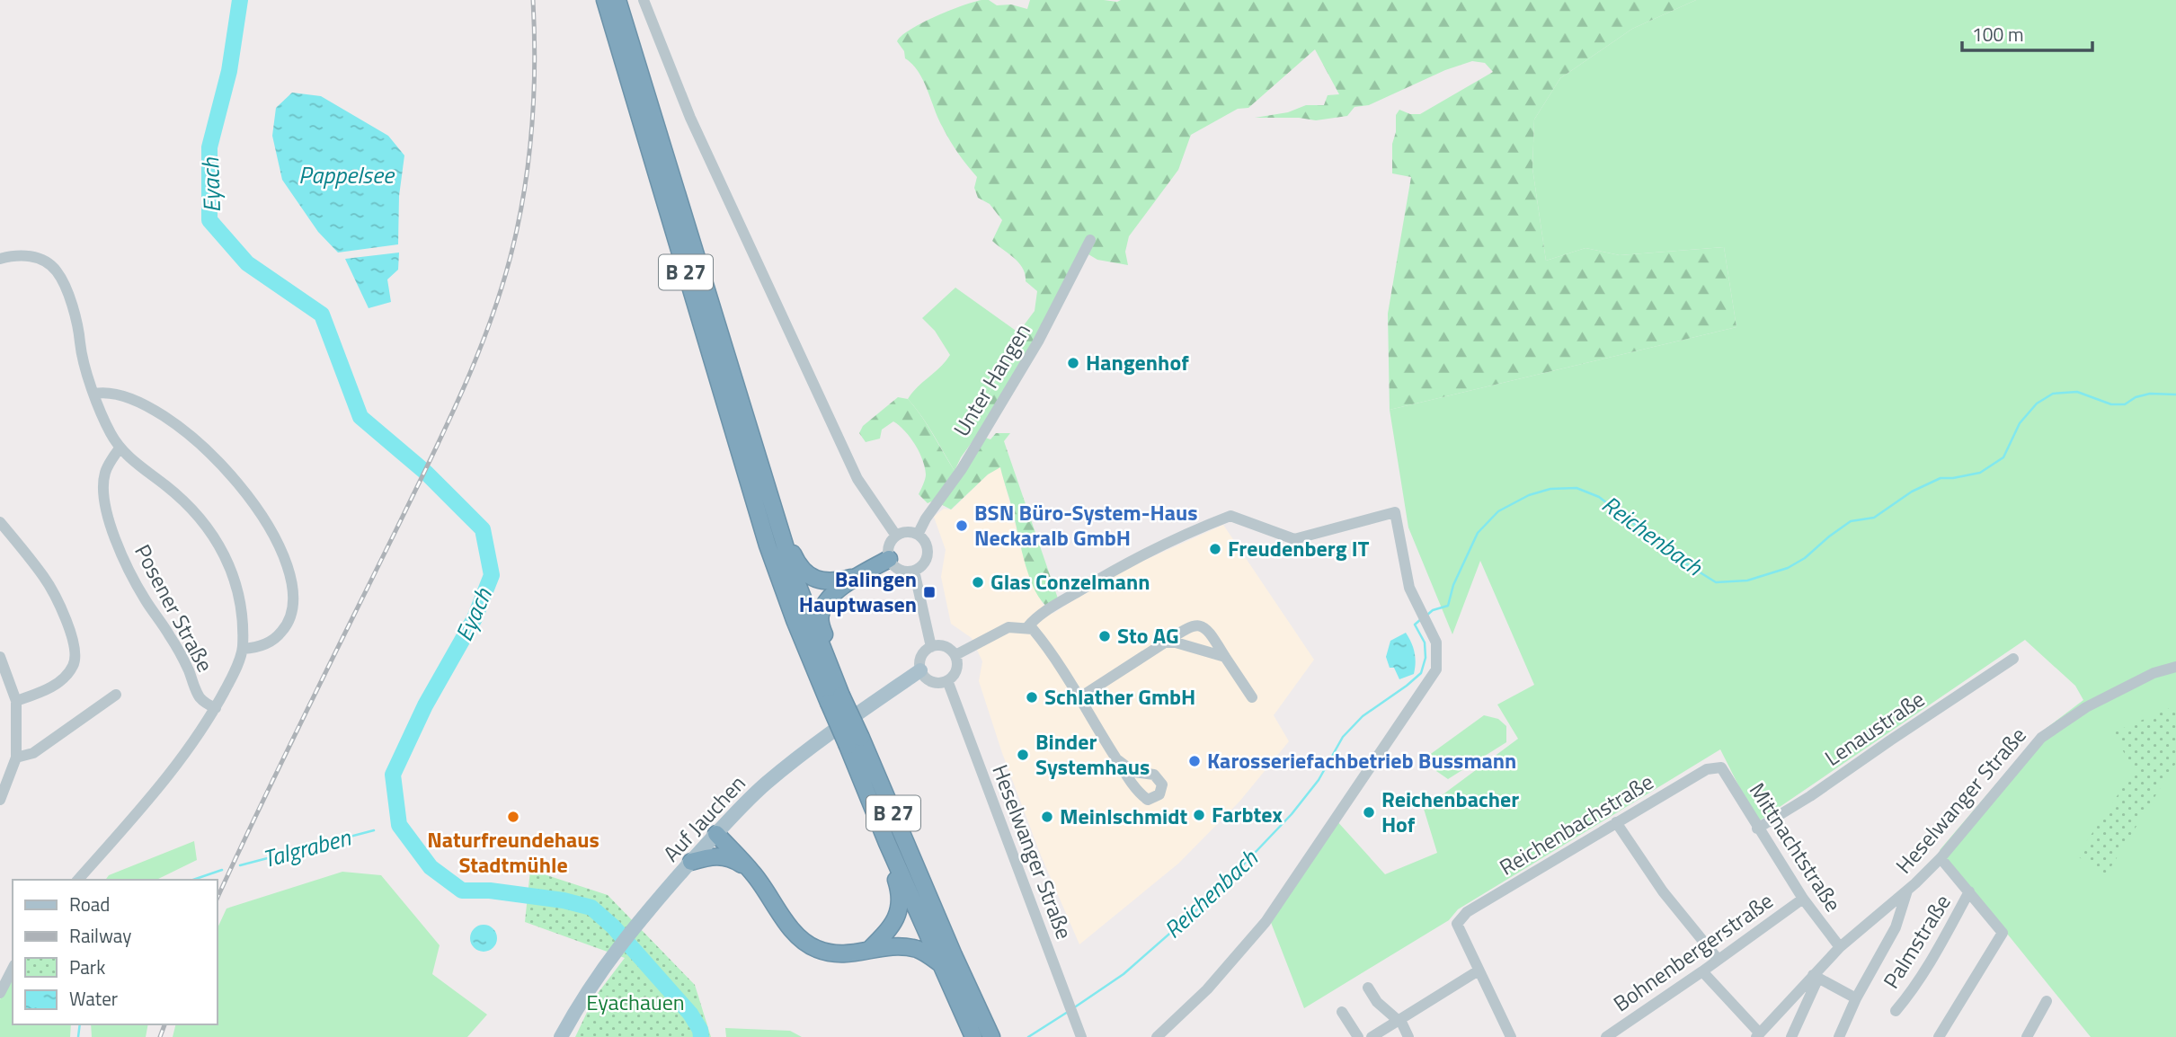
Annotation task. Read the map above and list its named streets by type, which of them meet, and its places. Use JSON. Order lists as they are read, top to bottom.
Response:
{
  "streets": {
    "highway": ["B 27"],
    "main road": ["Auf Jauchen"],
    "street": [
      "Unter Hangen",
      "Posener Straße",
      "Lenaustraße",
      "Heselwanger Straße",
      "Reichenbachstraße",
      "Mittnachtstraße",
      "Palmstraße",
      "Bohnenbergerstraße"
    ]
  },
  "crossings": [
    ["Lenaustraße", "Mittnachtstraße"],
    ["Heselwanger Straße", "Auf Jauchen"],
    ["Heselwanger Straße", "Mittnachtstraße"],
    ["Reichenbachstraße", "Mittnachtstraße"],
    ["Mittnachtstraße", "Bohnenbergerstraße"]
  ],
  "water": [
    "Pappelsee",
    "Eyach",
    "Reichenbach",
    "Talgraben"
  ],
  "parks": ["Eyachauen"],
  "places": {
    "other": [
      "Hangenhof",
      "BSN Büro-System-Haus Neckaralb GmbH",
      "Freudenberg IT",
      "Glas Conzelmann",
      "Sto AG",
      "Schlather GmbH",
      "Binder Systemhaus",
      "Karosseriefachbetrieb Bussmann",
      "Reichenbacher Hof",
      "Farbtex",
      "Naturfreundehaus Stadtmühle",
      "Meinlschmidt"
    ],
    "transit": ["Balingen Hauptwasen"]
  },
  "legend": [
    "Road",
    "Railway",
    "Park",
    "Water"
  ],
  "scale_bar": "100 m"
}
